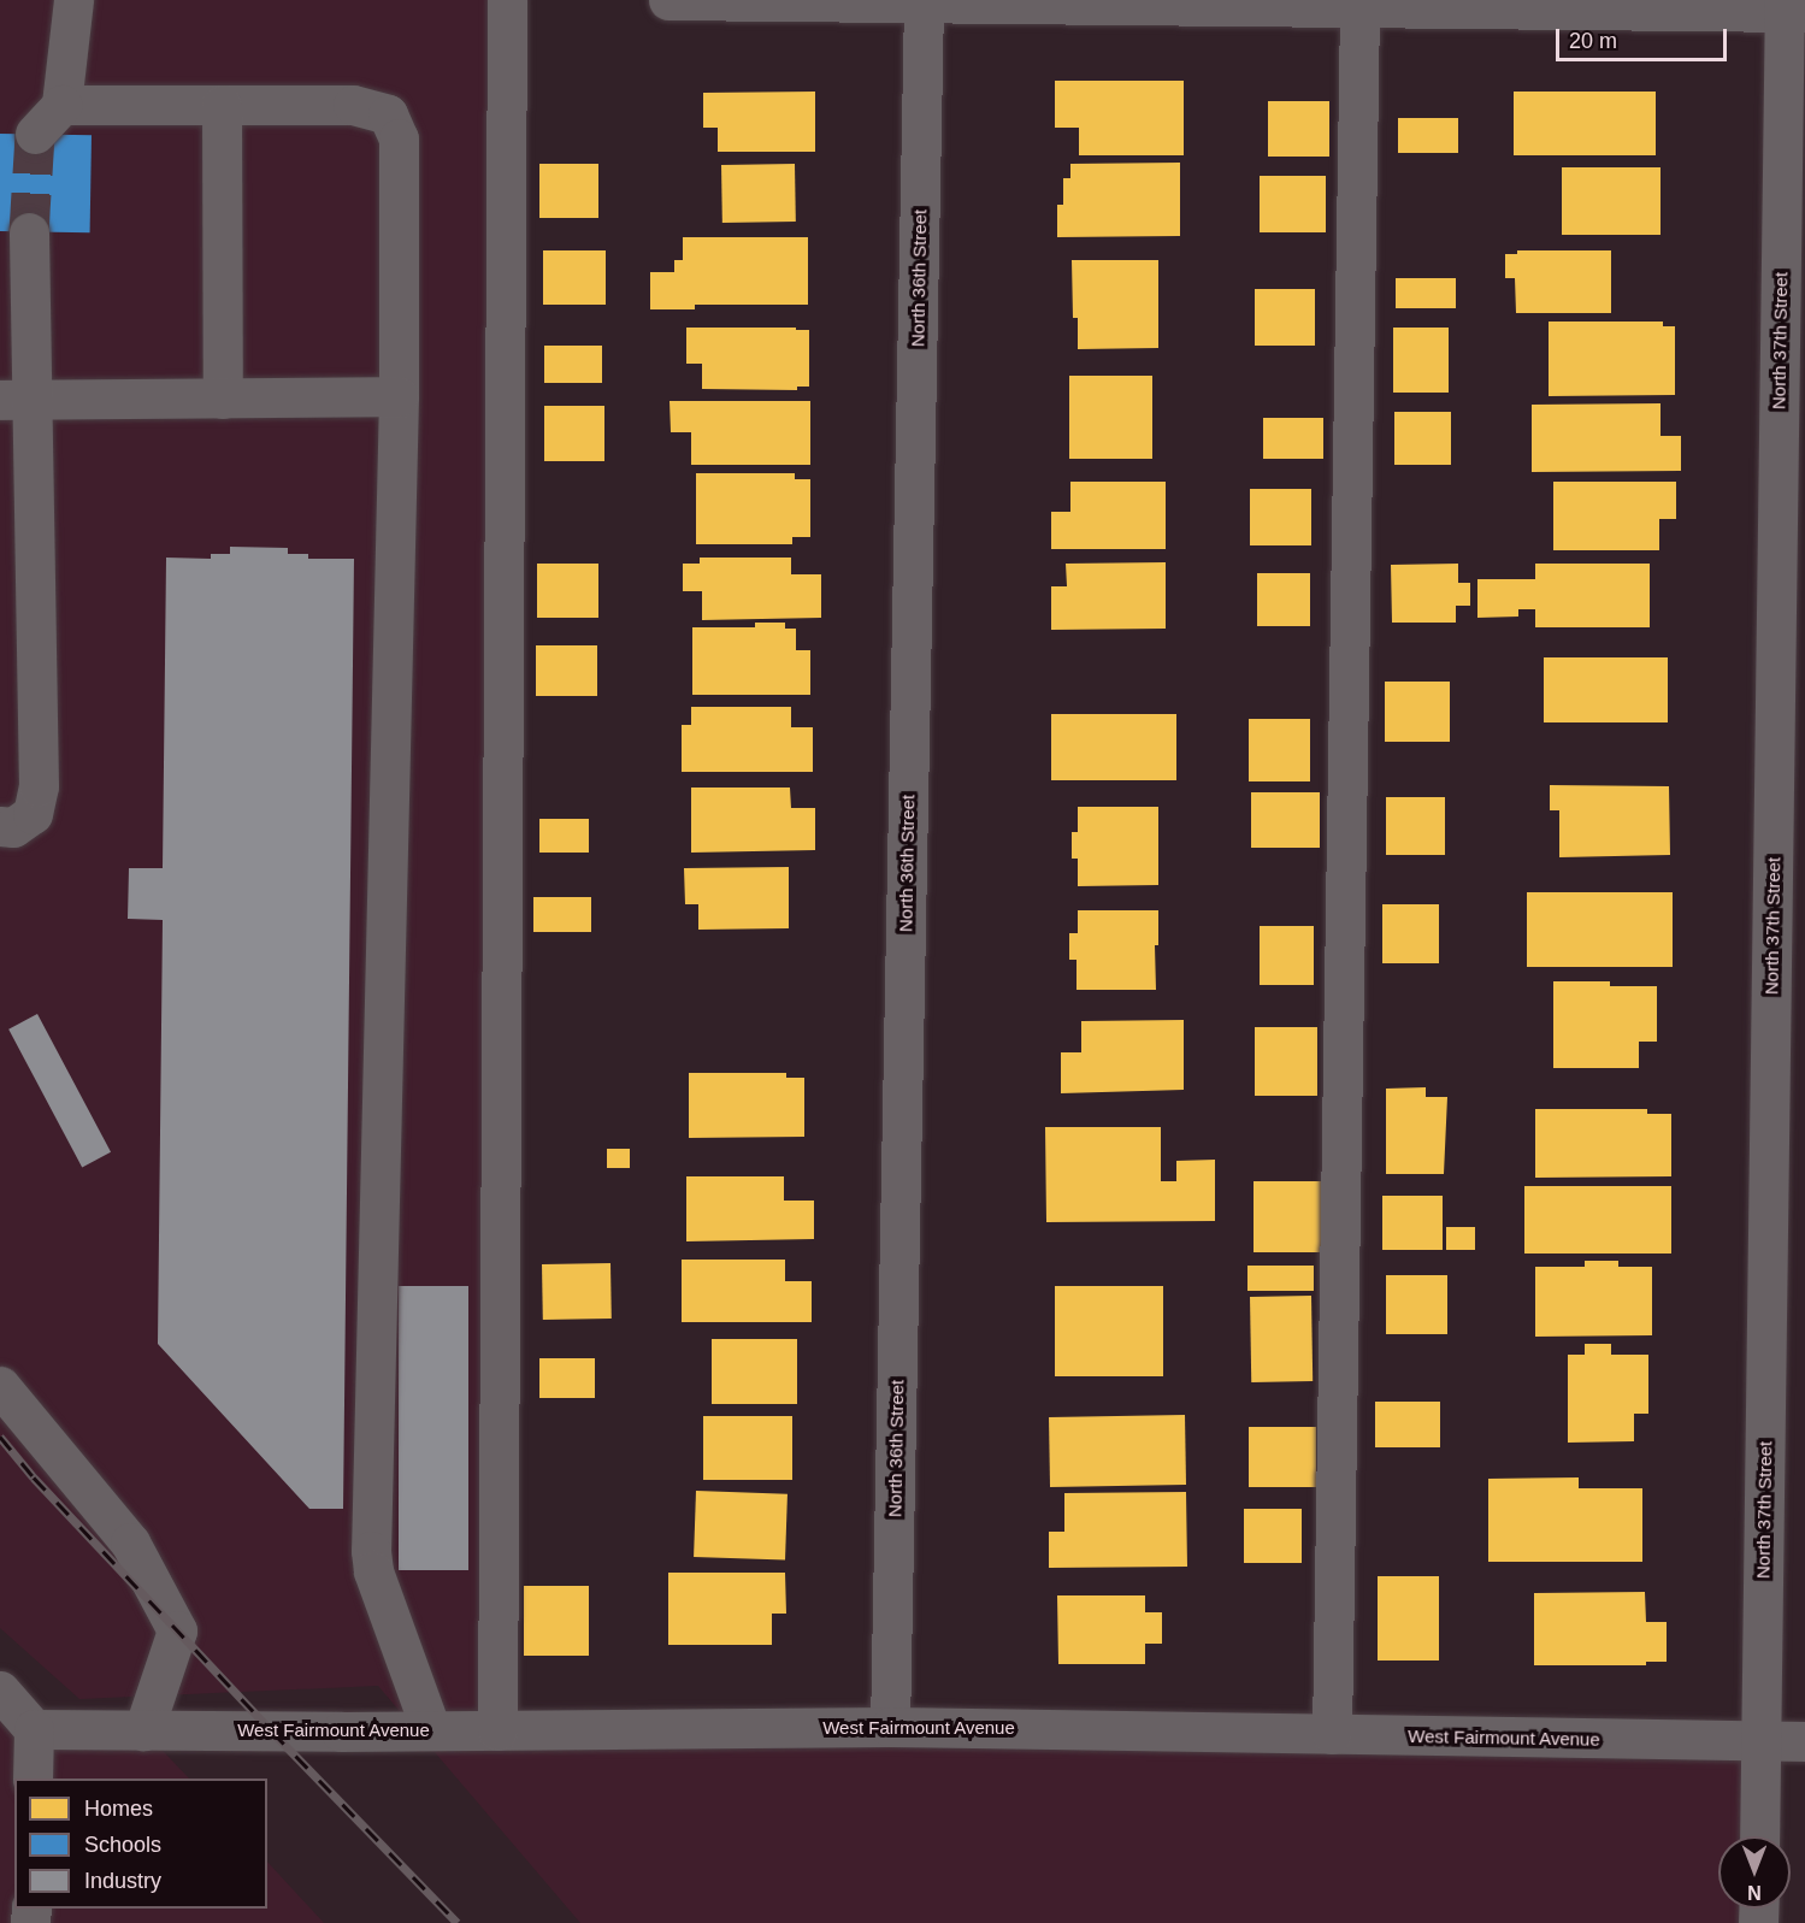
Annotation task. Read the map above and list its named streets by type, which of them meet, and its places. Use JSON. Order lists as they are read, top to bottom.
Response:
{
  "streets": {
    "street": ["North 36th Street", "North 37th Street", "West Fairmount Avenue"]
  },
  "crossings": [
    ["North 36th Street", "West Fairmount Avenue"],
    ["North 37th Street", "West Fairmount Avenue"]
  ],
  "legend": ["Homes", "Schools", "Industry"],
  "scale_bar": "20 m",
  "north": "bottom"
}
